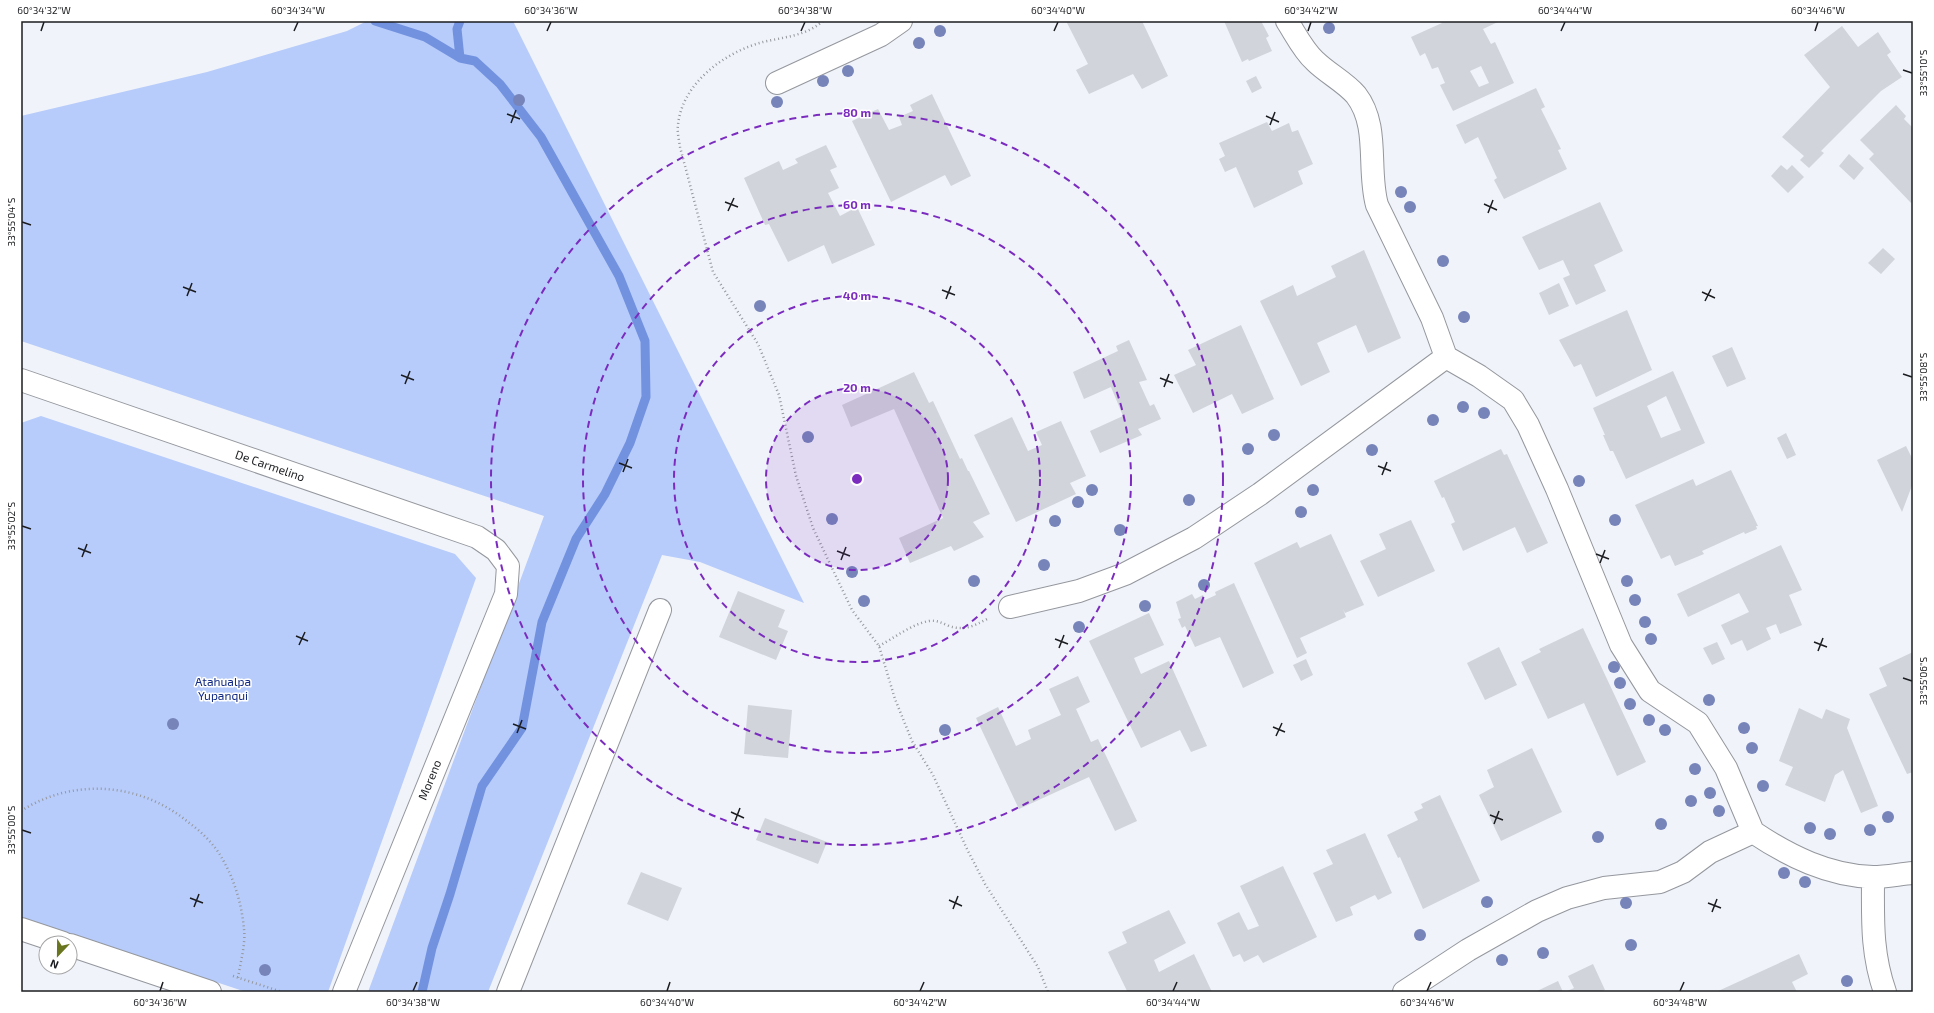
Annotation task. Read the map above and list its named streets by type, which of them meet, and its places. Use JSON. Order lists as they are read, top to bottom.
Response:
{
  "streets": {
    "street": ["De Carmelino", "Moreno"]
  },
  "crossings": [
    ["De Carmelino", "Moreno"]
  ],
  "parks": ["Atahualpa Yupanqui"],
  "north": "bottom",
  "coordinates": [
    "60°34'32\"W",
    "60°34'34\"W",
    "60°34'36\"W",
    "60°34'38\"W",
    "60°34'40\"W",
    "60°34'42\"W",
    "60°34'44\"W",
    "60°34'46\"W",
    "33°55'10\"S",
    "33°55'04\"S",
    "33°55'08\"S",
    "33°55'02\"S",
    "33°55'06\"S",
    "33°55'00\"S",
    "60°34'48\"W"
  ],
  "rings": [
    "80 m",
    "60 m",
    "40 m",
    "20 m"
  ]
}
